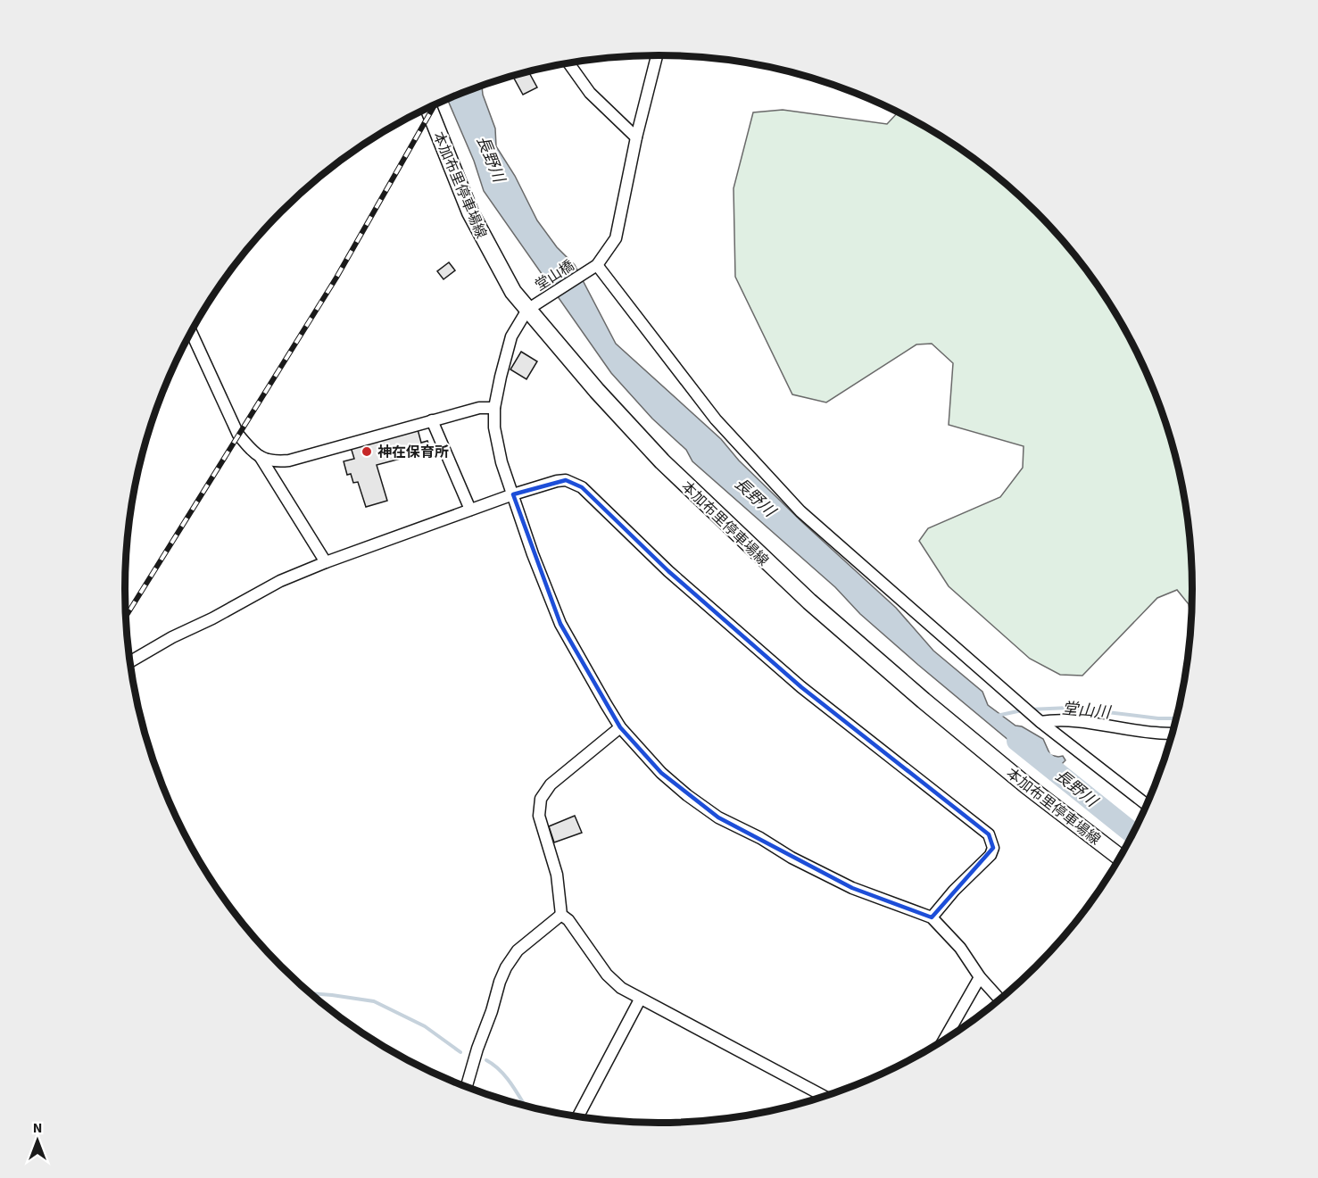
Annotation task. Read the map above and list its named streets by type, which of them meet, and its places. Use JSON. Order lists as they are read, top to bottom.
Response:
{
  "streets": {
    "main road": ["本加布里停車場線"],
    "street": ["堂山橋"]
  },
  "crossings": [
    ["本加布里停車場線", "堂山橋"]
  ],
  "water": ["長野川", "堂山川"],
  "places": ["神在保育所"],
  "north": "top"
}
